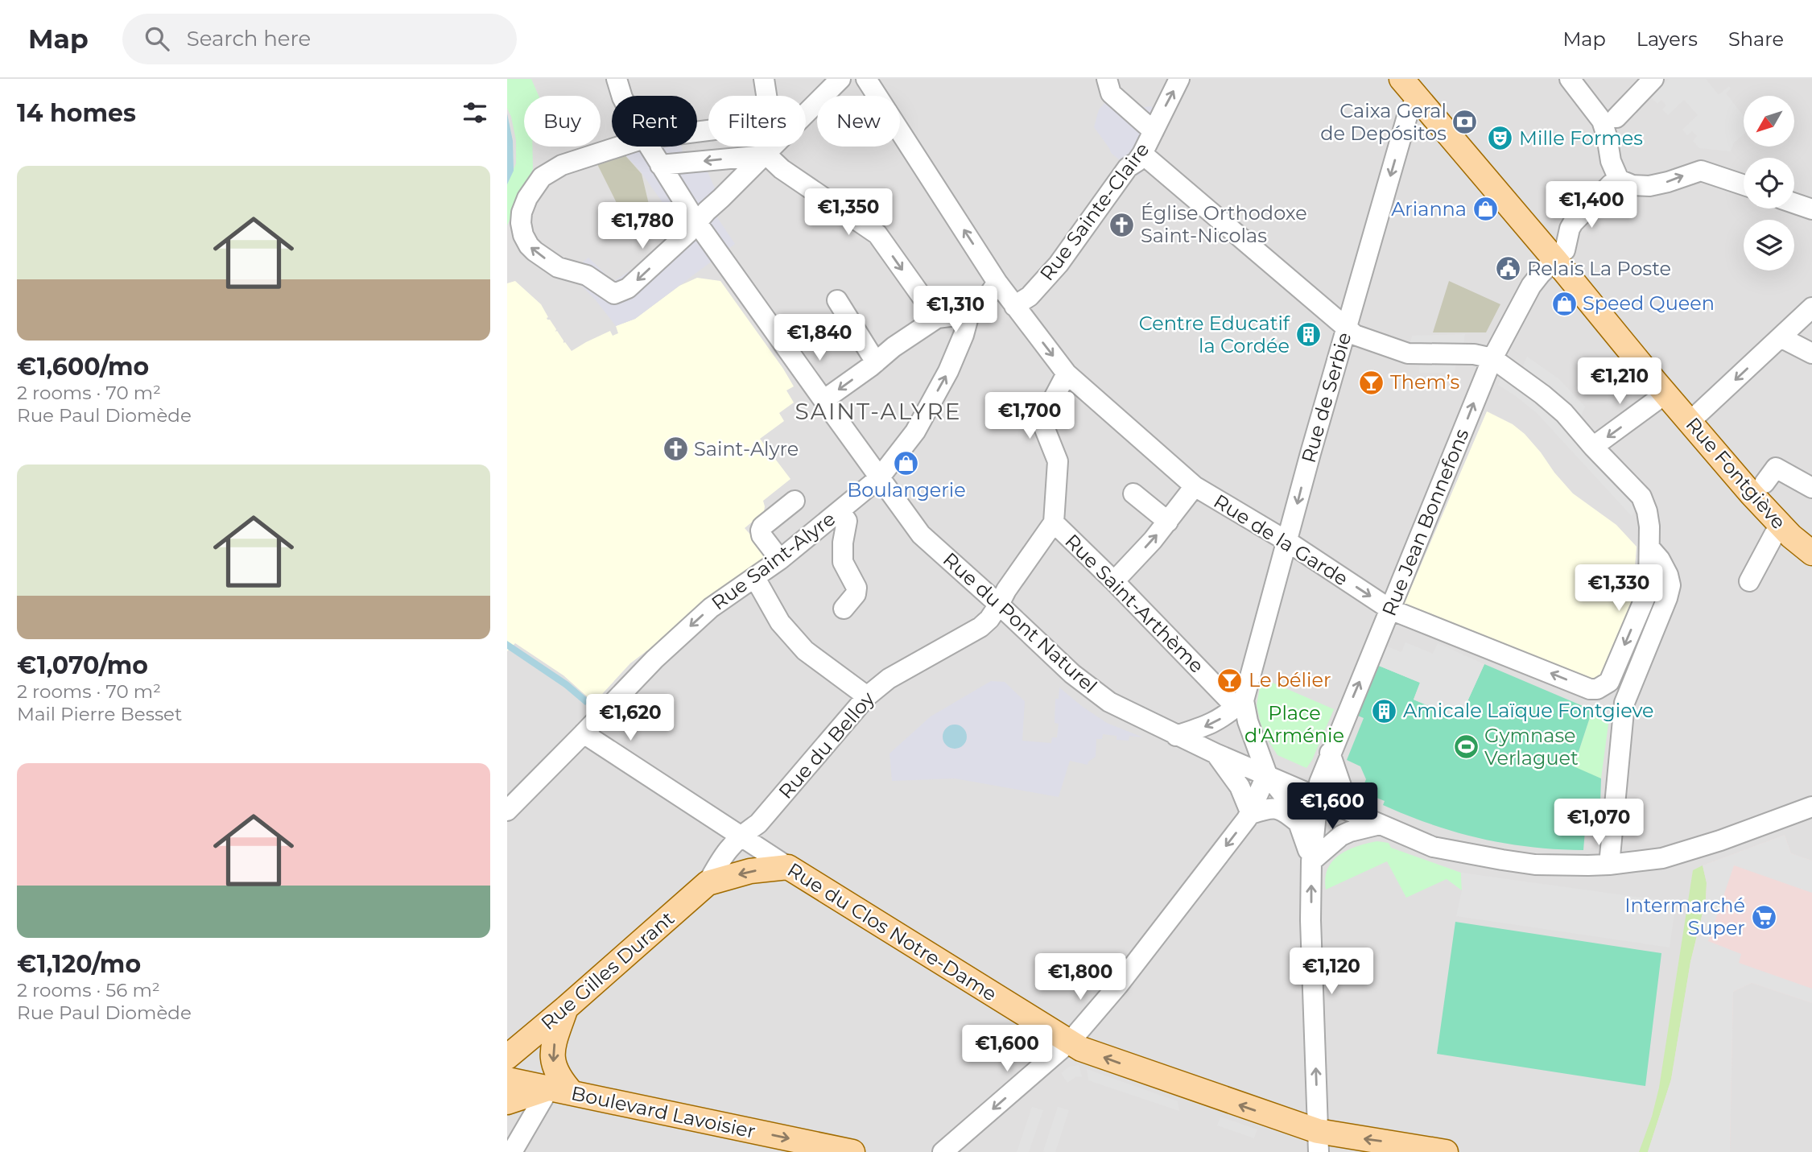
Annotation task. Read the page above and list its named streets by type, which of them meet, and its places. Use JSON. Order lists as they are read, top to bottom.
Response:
{
  "streets": {
    "main road": [
      "Rue Fontgiève",
      "Rue du Clos Notre-Dame",
      "Rue Gilles Durant",
      "Boulevard Lavoisier"
    ],
    "street": [
      "Rue Sainte-Claire",
      "Rue de Serbie",
      "Rue Jean Bonnefons",
      "Rue de la Garde",
      "Rue Saint-Alyre",
      "Rue Saint-Arthème",
      "Rue du Pont Naturel",
      "Rue du Belloy"
    ]
  },
  "crossings": [
    ["Rue Sainte-Claire", "Rue de la Garde"],
    ["Rue de Serbie", "Rue Fontgiève"],
    ["Rue de Serbie", "Rue de la Garde"],
    ["Rue de Serbie", "Rue Saint-Arthème"],
    ["Rue de Serbie", "Rue du Pont Naturel"],
    ["Rue Fontgiève", "Rue Jean Bonnefons"],
    ["Rue Jean Bonnefons", "Rue de la Garde"],
    ["Rue Jean Bonnefons", "Rue du Pont Naturel"],
    ["Rue de la Garde", "Rue Saint-Alyre"],
    ["Rue Saint-Alyre", "Rue du Pont Naturel"],
    ["Rue Saint-Alyre", "Rue du Clos Notre-Dame"],
    ["Rue Saint-Arthème", "Rue du Pont Naturel"],
    ["Rue Saint-Arthème", "Rue du Belloy"],
    ["Rue du Pont Naturel", "Rue du Belloy"],
    ["Rue du Belloy", "Rue du Clos Notre-Dame"],
    ["Rue du Belloy", "Rue Gilles Durant"],
    ["Rue du Clos Notre-Dame", "Rue Gilles Durant"]
  ],
  "one_way": [
    "Rue de Serbie",
    "Rue Jean Bonnefons",
    "Rue du Clos Notre-Dame",
    "Boulevard Lavoisier"
  ],
  "districts": ["SAINT-ALYRE"],
  "parks": ["Place d'Arménie"],
  "places": {
    "bank": ["Caixa Geral de Depósitos"],
    "theatre": ["Mille Formes"],
    "shop": ["Arianna", "Speed Queen", "Boulangerie"],
    "church": ["Église Orthodoxe Saint-Nicolas", "Saint-Alyre"],
    "public building": ["Relais La Poste"],
    "building": ["Centre Educatif la Cordée", "Amicale Laïque Fontgieve"],
    "bar": ["Them’s", "Le bélier"],
    "sports": ["Gymnase Verlaguet"],
    "supermarket": ["Intermarché Super"]
  },
  "north": "bottom left",
  "page": {
    "header": "Map",
    "search": "Search here",
    "nav": ["Map", "Layers", "Share"],
    "heading": "14 homes",
    "chip": [
      "Buy",
      "Rent",
      "Filters",
      "New"
    ],
    "list": [
      {
        "name": "€1,600/mo",
        "note": "2 rooms · 70 m² · Rue Paul Diomède"
      },
      {
        "name": "€1,070/mo",
        "note": "2 rooms · 70 m² · Mail Pierre Besset"
      },
      {
        "name": "€1,120/mo",
        "note": "2 rooms · 56 m² · Rue Paul Diomède"
      }
    ],
    "price": [
      "€1,400",
      "€1,350",
      "€1,780",
      "€1,310",
      "€1,840",
      "€1,210",
      "€1,700",
      "€1,330",
      "€1,620",
      "€1,600",
      "€1,070",
      "€1,120",
      "€1,800",
      "€1,600"
    ]
  }
}
